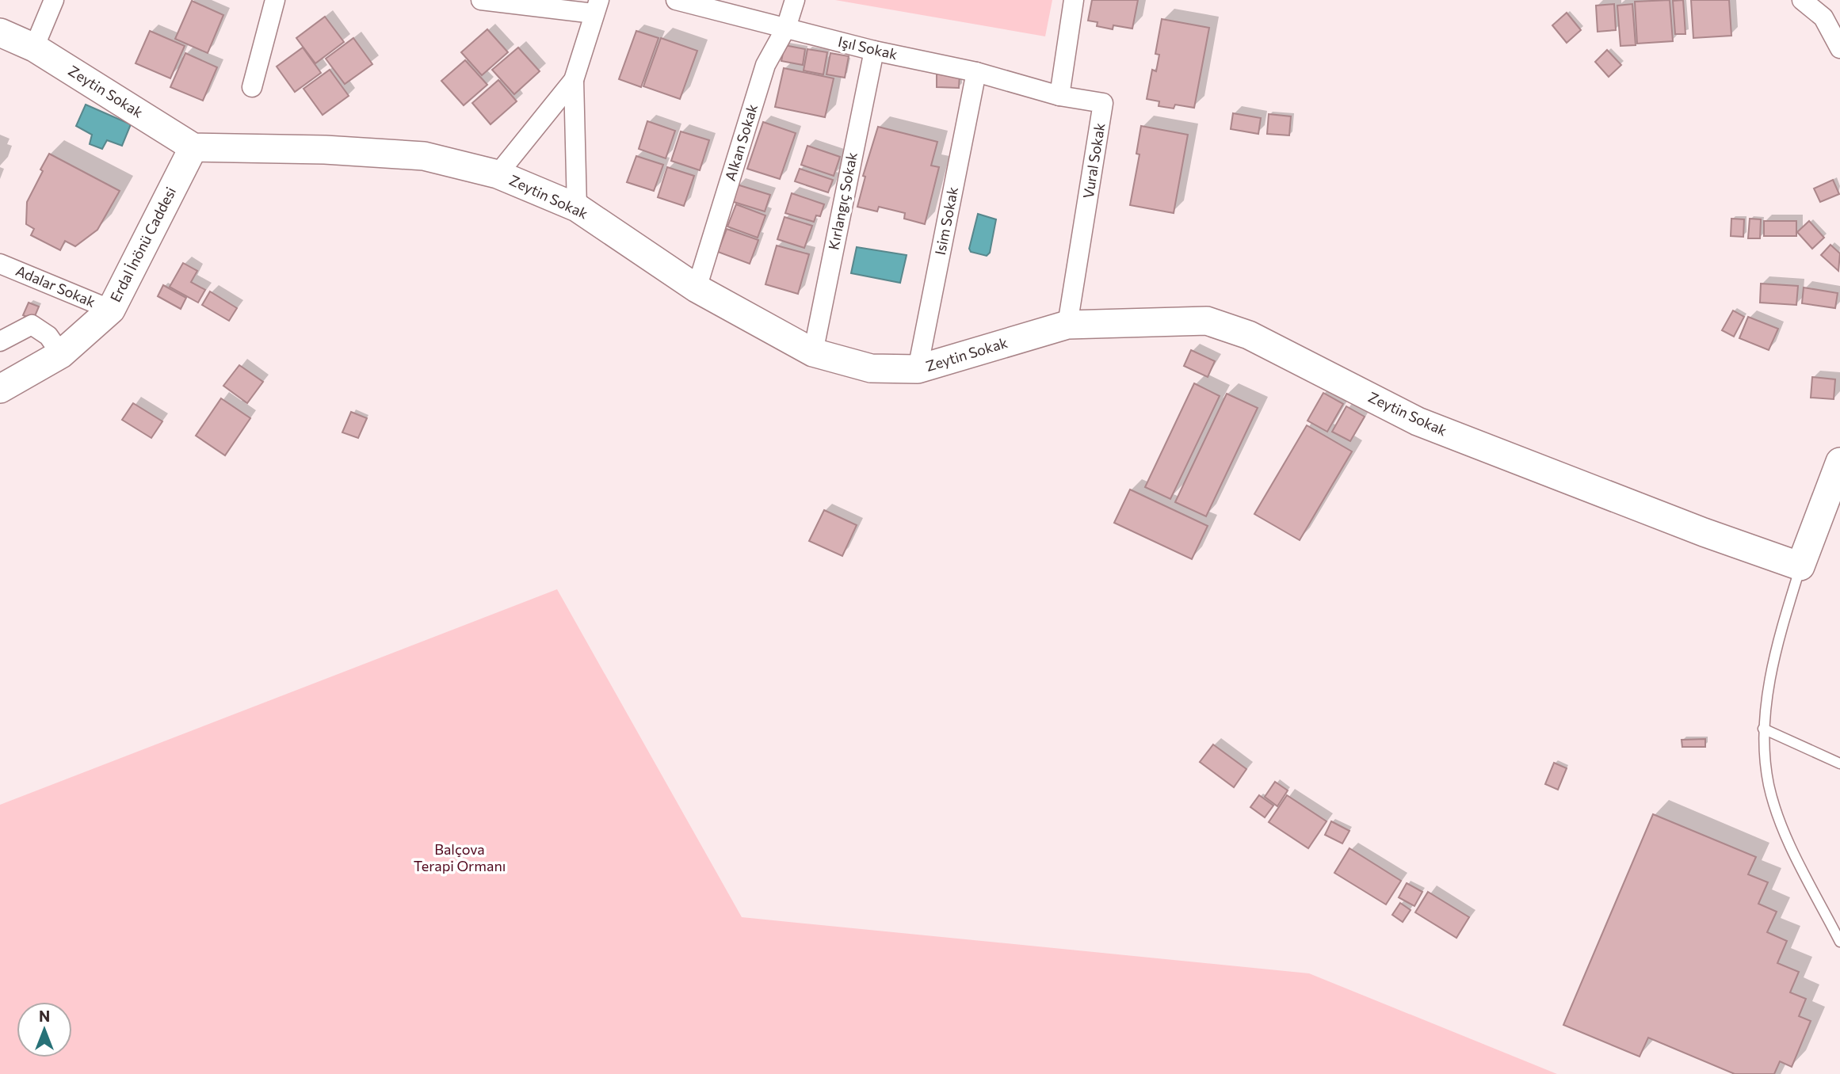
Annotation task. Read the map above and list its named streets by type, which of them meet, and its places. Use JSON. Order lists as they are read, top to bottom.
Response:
{
  "streets": {
    "street": [
      "Işıl Sokak",
      "Zeytin Sokak",
      "Alkan Sokak",
      "Vural Sokak",
      "Kırlangıç Sokak",
      "Isim Sokak",
      "Erdal İnönü Caddesi",
      "Adalar Sokak"
    ]
  },
  "crossings": [
    ["Işıl Sokak", "Alkan Sokak"],
    ["Işıl Sokak", "Vural Sokak"],
    ["Işıl Sokak", "Kırlangıç Sokak"],
    ["Işıl Sokak", "Isim Sokak"],
    ["Zeytin Sokak", "Alkan Sokak"],
    ["Zeytin Sokak", "Vural Sokak"],
    ["Zeytin Sokak", "Kırlangıç Sokak"],
    ["Zeytin Sokak", "Isim Sokak"],
    ["Zeytin Sokak", "Erdal İnönü Caddesi"],
    ["Erdal İnönü Caddesi", "Adalar Sokak"]
  ],
  "parks": ["Balçova Terapi Ormanı"],
  "north": "top"
}
